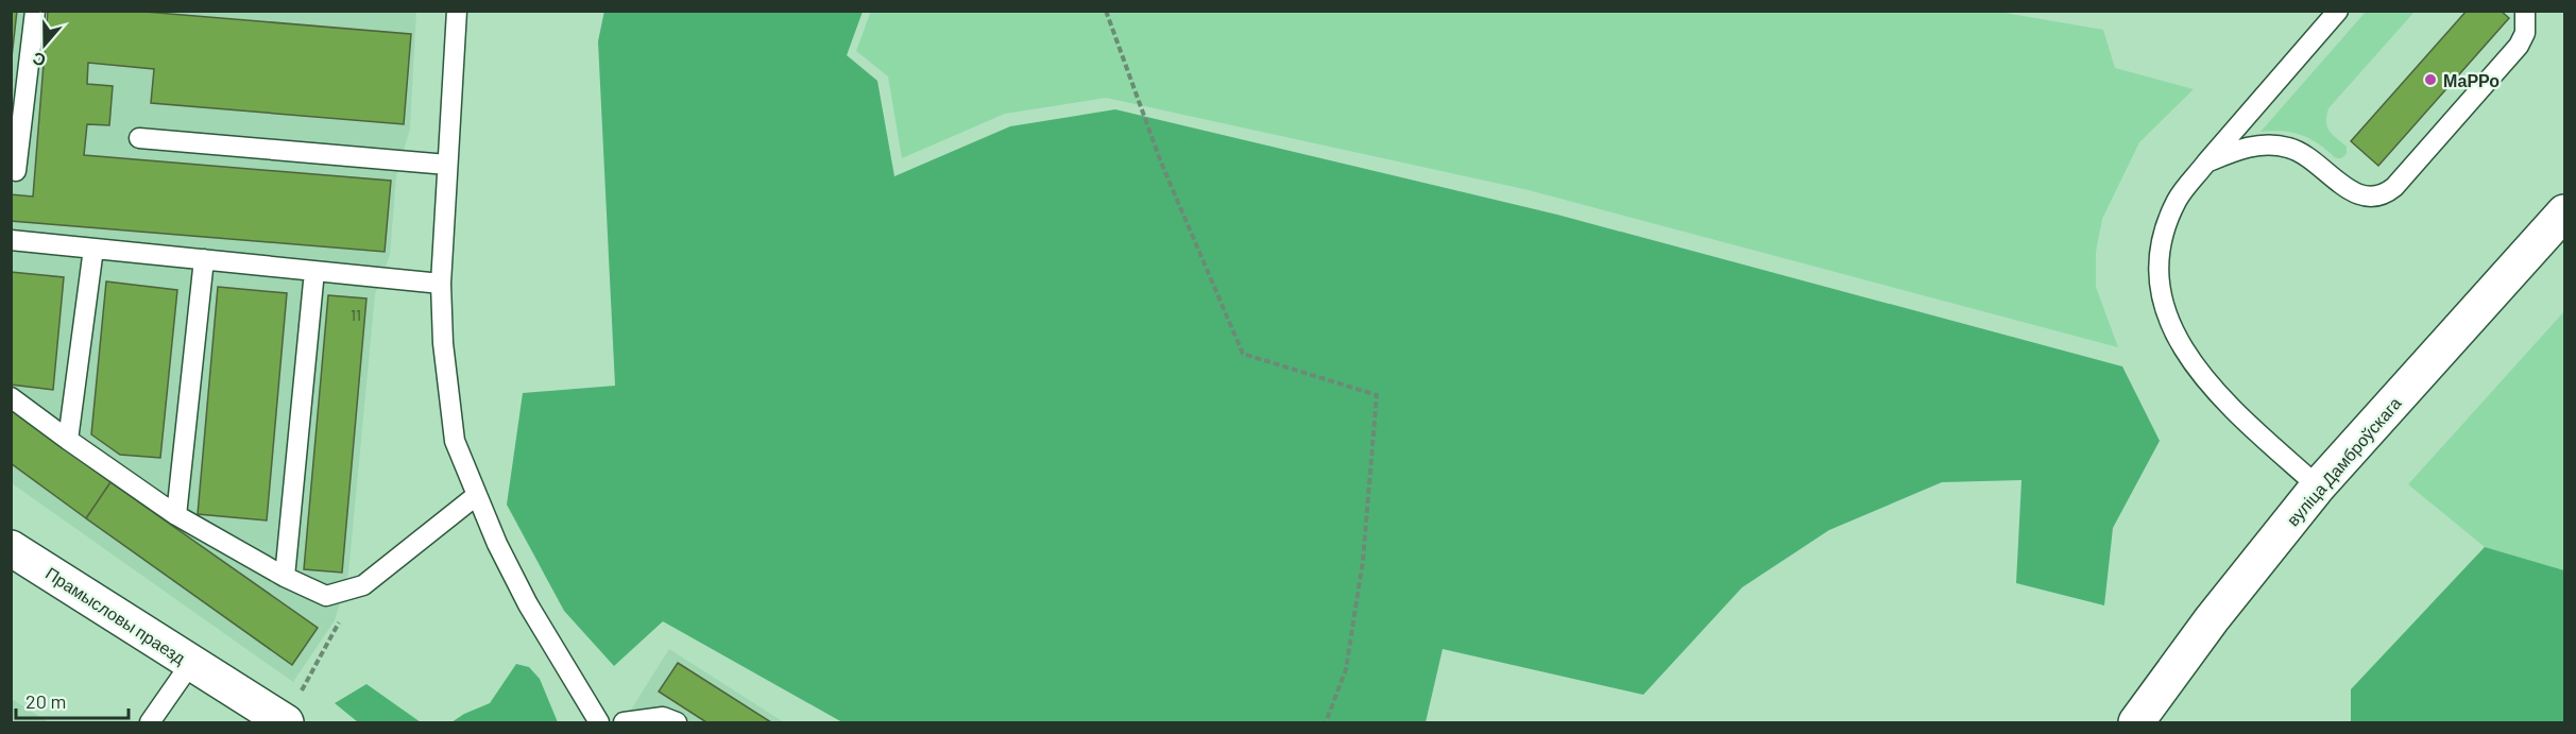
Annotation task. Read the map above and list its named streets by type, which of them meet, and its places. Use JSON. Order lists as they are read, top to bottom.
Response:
{
  "streets": {
    "street": ["вуліца Дамброўскага", "Прамысловы праезд"]
  },
  "places": ["МаРРо"],
  "house_numbers": ["11"],
  "scale_bar": "20 m",
  "north": "bottom"
}
